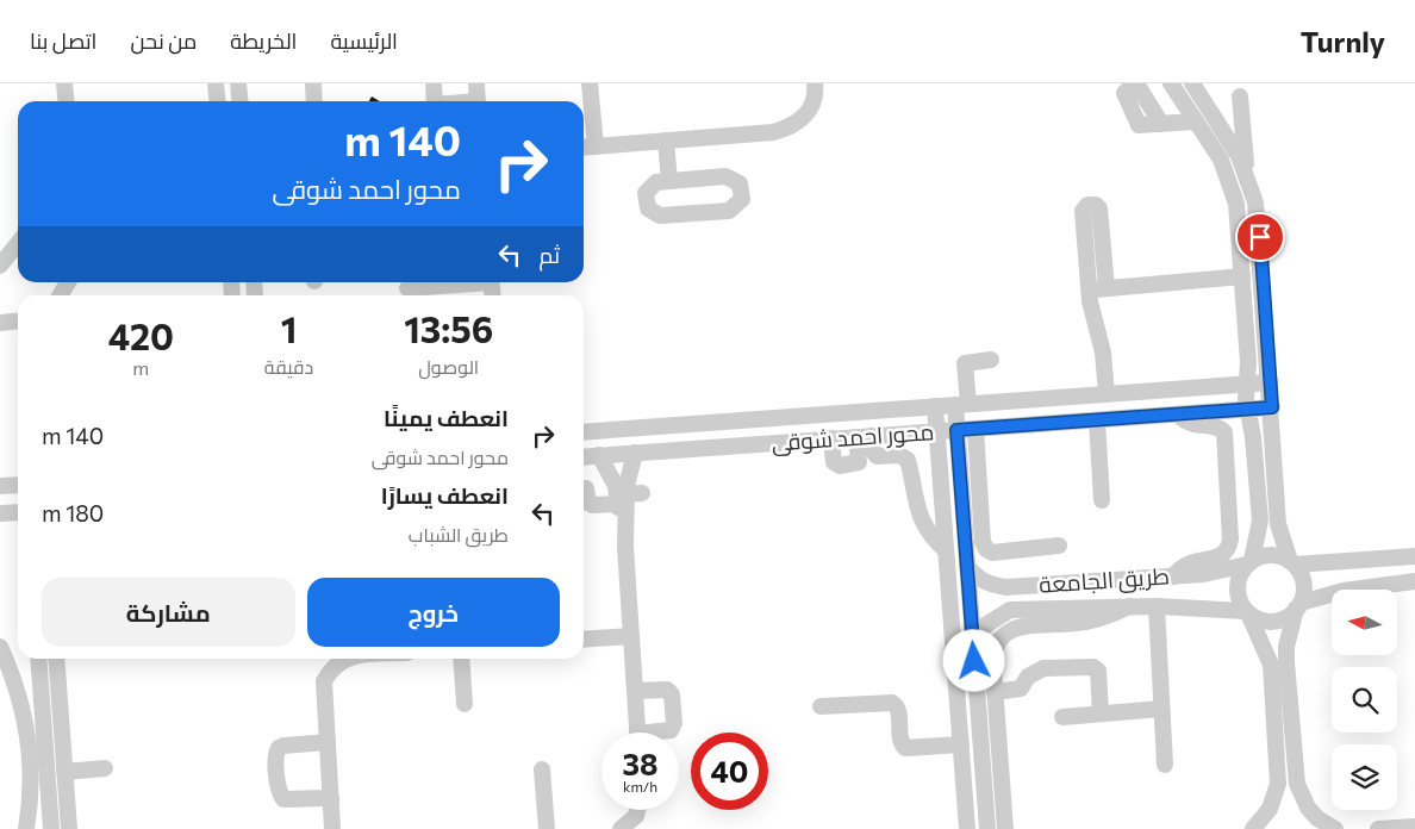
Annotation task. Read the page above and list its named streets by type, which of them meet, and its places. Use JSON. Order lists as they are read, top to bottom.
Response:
{
  "streets": {
    "street": ["محور احمد شوقى", "طريق الجامعة"]
  },
  "north": "left",
  "page": {
    "header": "Turnly",
    "nav": [
      "الرئيسية",
      "الخريطة",
      "من نحن",
      "اتصل بنا"
    ],
    "turn": ["140 m", "محور احمد شوقى"],
    "then": "ثم",
    "eta": [
      "13:56",
      "الوصول",
      "1",
      "دقيقة",
      "420",
      "m"
    ],
    "list": [
      {
        "name": "انعطف يمينًا",
        "note": "محور احمد شوقى",
        "value": "140 m"
      },
      {
        "name": "انعطف يسارًا",
        "note": "طريق الشباب",
        "value": "180 m"
      }
    ],
    "buttons": ["خروج", "مشاركة"],
    "speed": "38 km/h",
    "limit": "40"
  }
}
